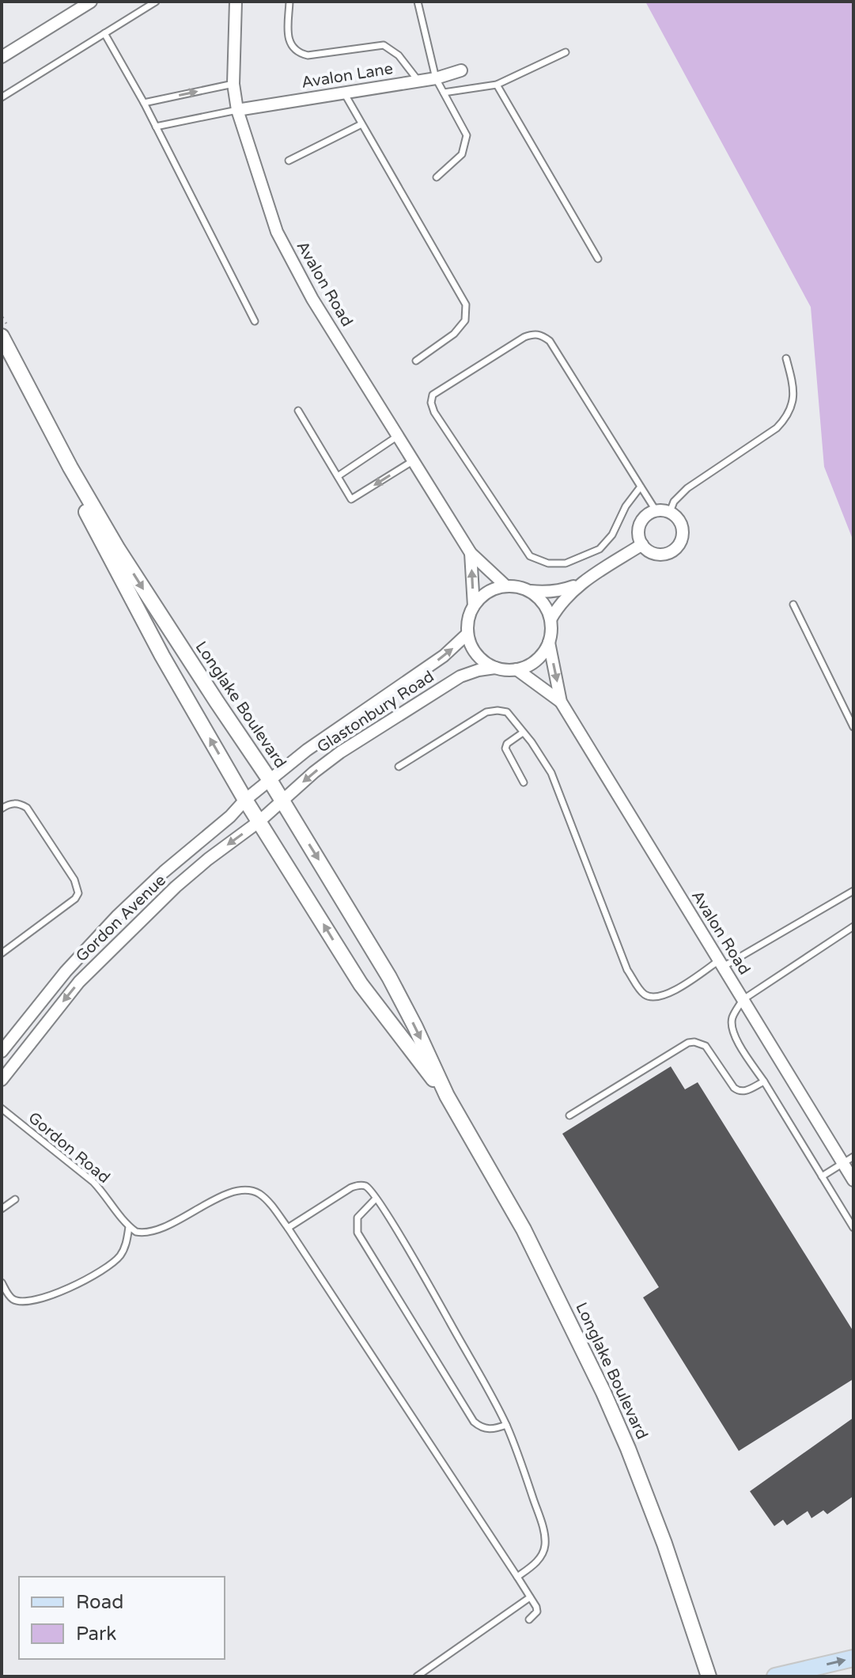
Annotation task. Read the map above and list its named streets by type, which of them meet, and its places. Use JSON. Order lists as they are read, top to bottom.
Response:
{
  "streets": {
    "main road": ["Longlake Boulevard"],
    "street": [
      "Avalon Lane",
      "Avalon Road",
      "Glastonbury Road",
      "Gordon Avenue"
    ],
    "lane": ["Gordon Road"]
  },
  "crossings": [
    ["Avalon Lane", "Avalon Road"],
    ["Avalon Road", "Glastonbury Road"],
    ["Longlake Boulevard", "Glastonbury Road"],
    ["Longlake Boulevard", "Gordon Avenue"],
    ["Glastonbury Road", "Gordon Avenue"]
  ],
  "legend": ["Road", "Park"]
}
